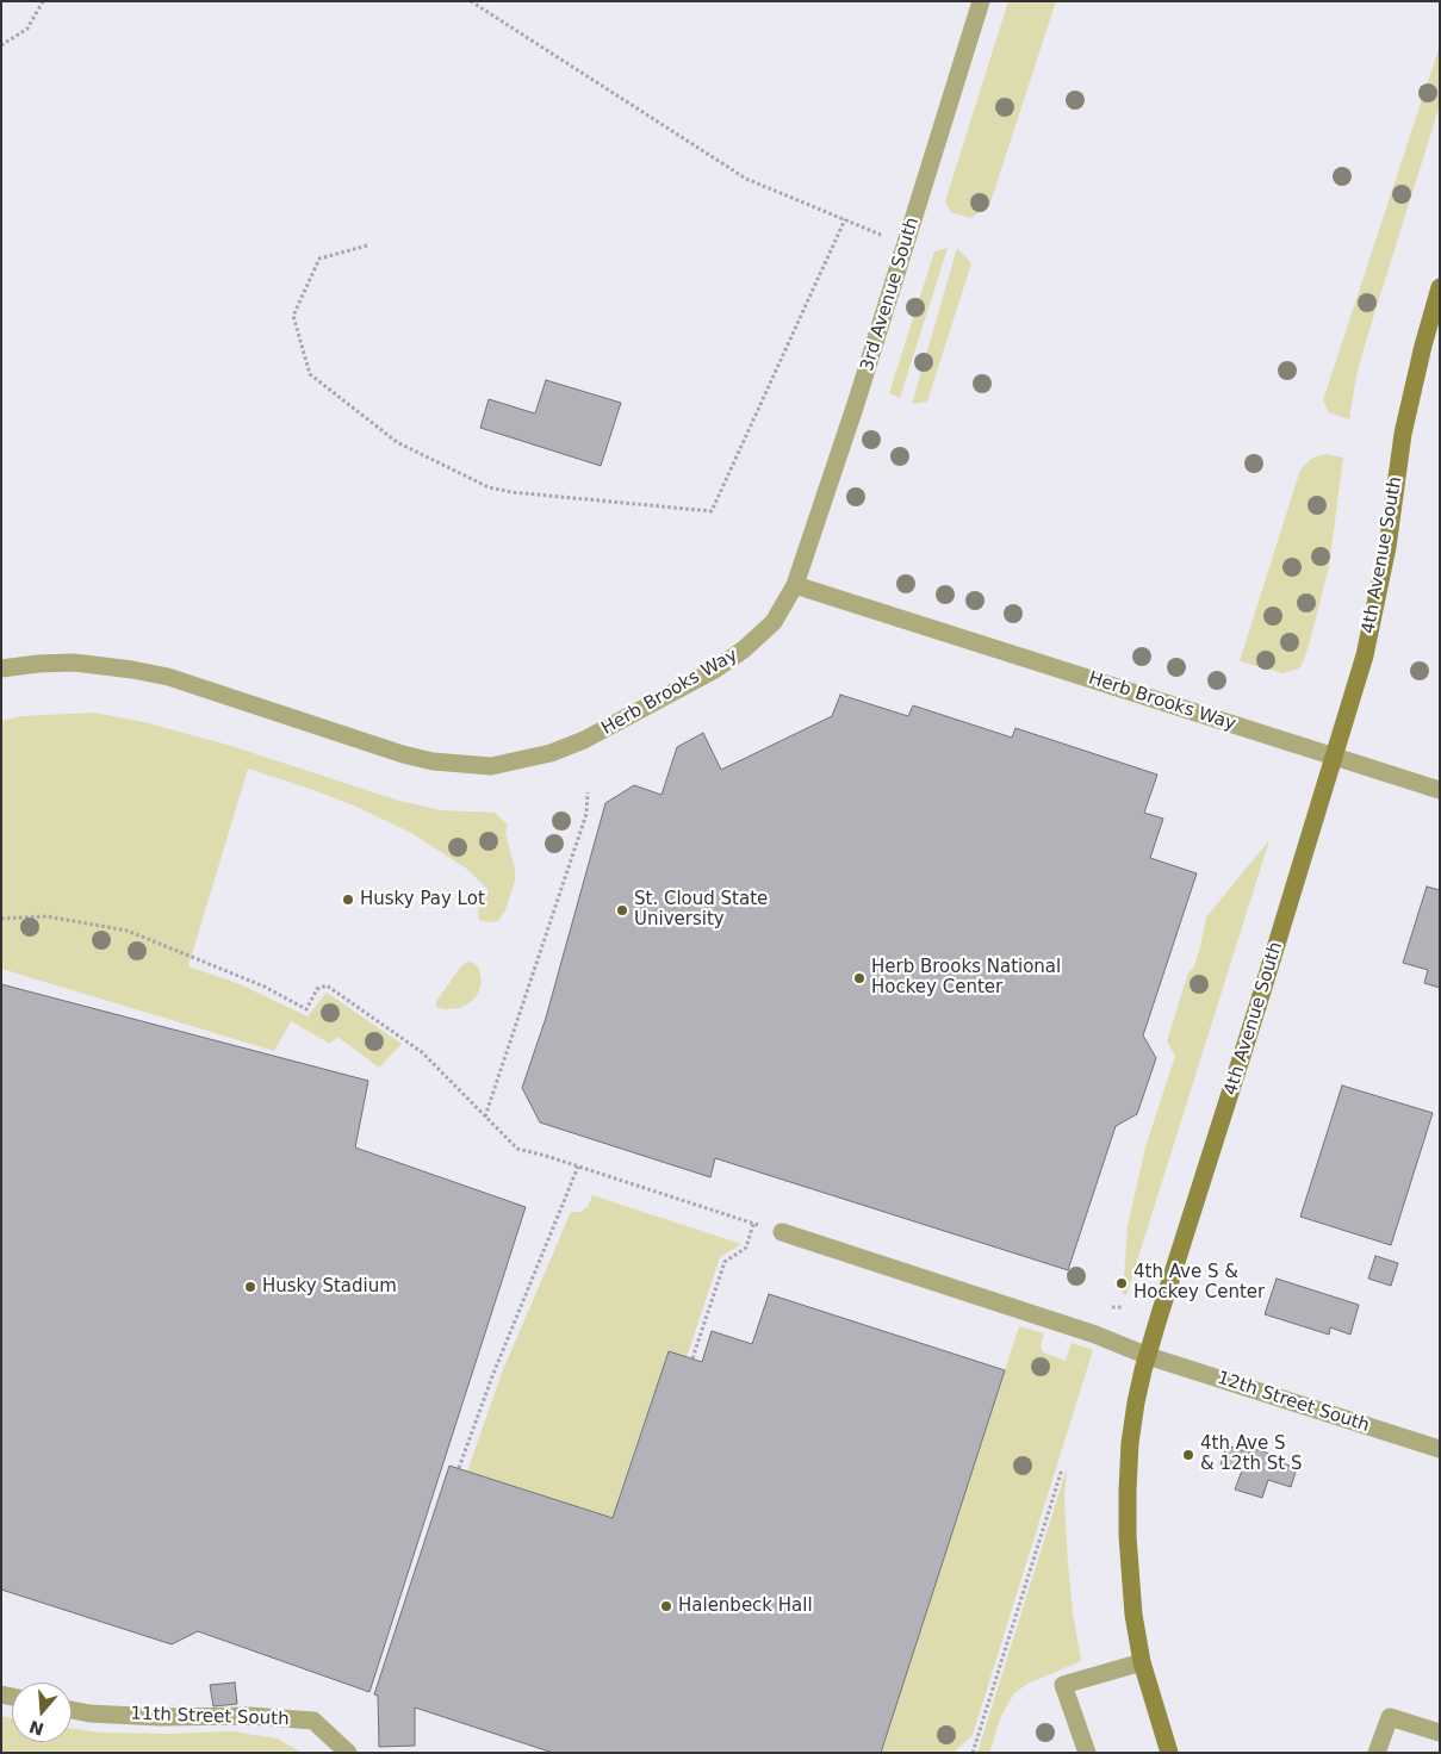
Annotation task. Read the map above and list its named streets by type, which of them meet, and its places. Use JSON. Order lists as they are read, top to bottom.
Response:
{
  "streets": {
    "street": [
      "3rd Avenue South",
      "4th Avenue South",
      "Herb Brooks Way",
      "12th Street South",
      "11th Street South"
    ]
  },
  "crossings": [
    ["3rd Avenue South", "Herb Brooks Way"],
    ["4th Avenue South", "Herb Brooks Way"],
    ["4th Avenue South", "12th Street South"]
  ],
  "places": [
    "Husky Pay Lot",
    "St. Cloud State University",
    "Herb Brooks National Hockey Center",
    "4th Ave S & Hockey Center",
    "Husky Stadium",
    "4th Ave S & 12th St S",
    "Halenbeck Hall"
  ],
  "north": "bottom"
}
